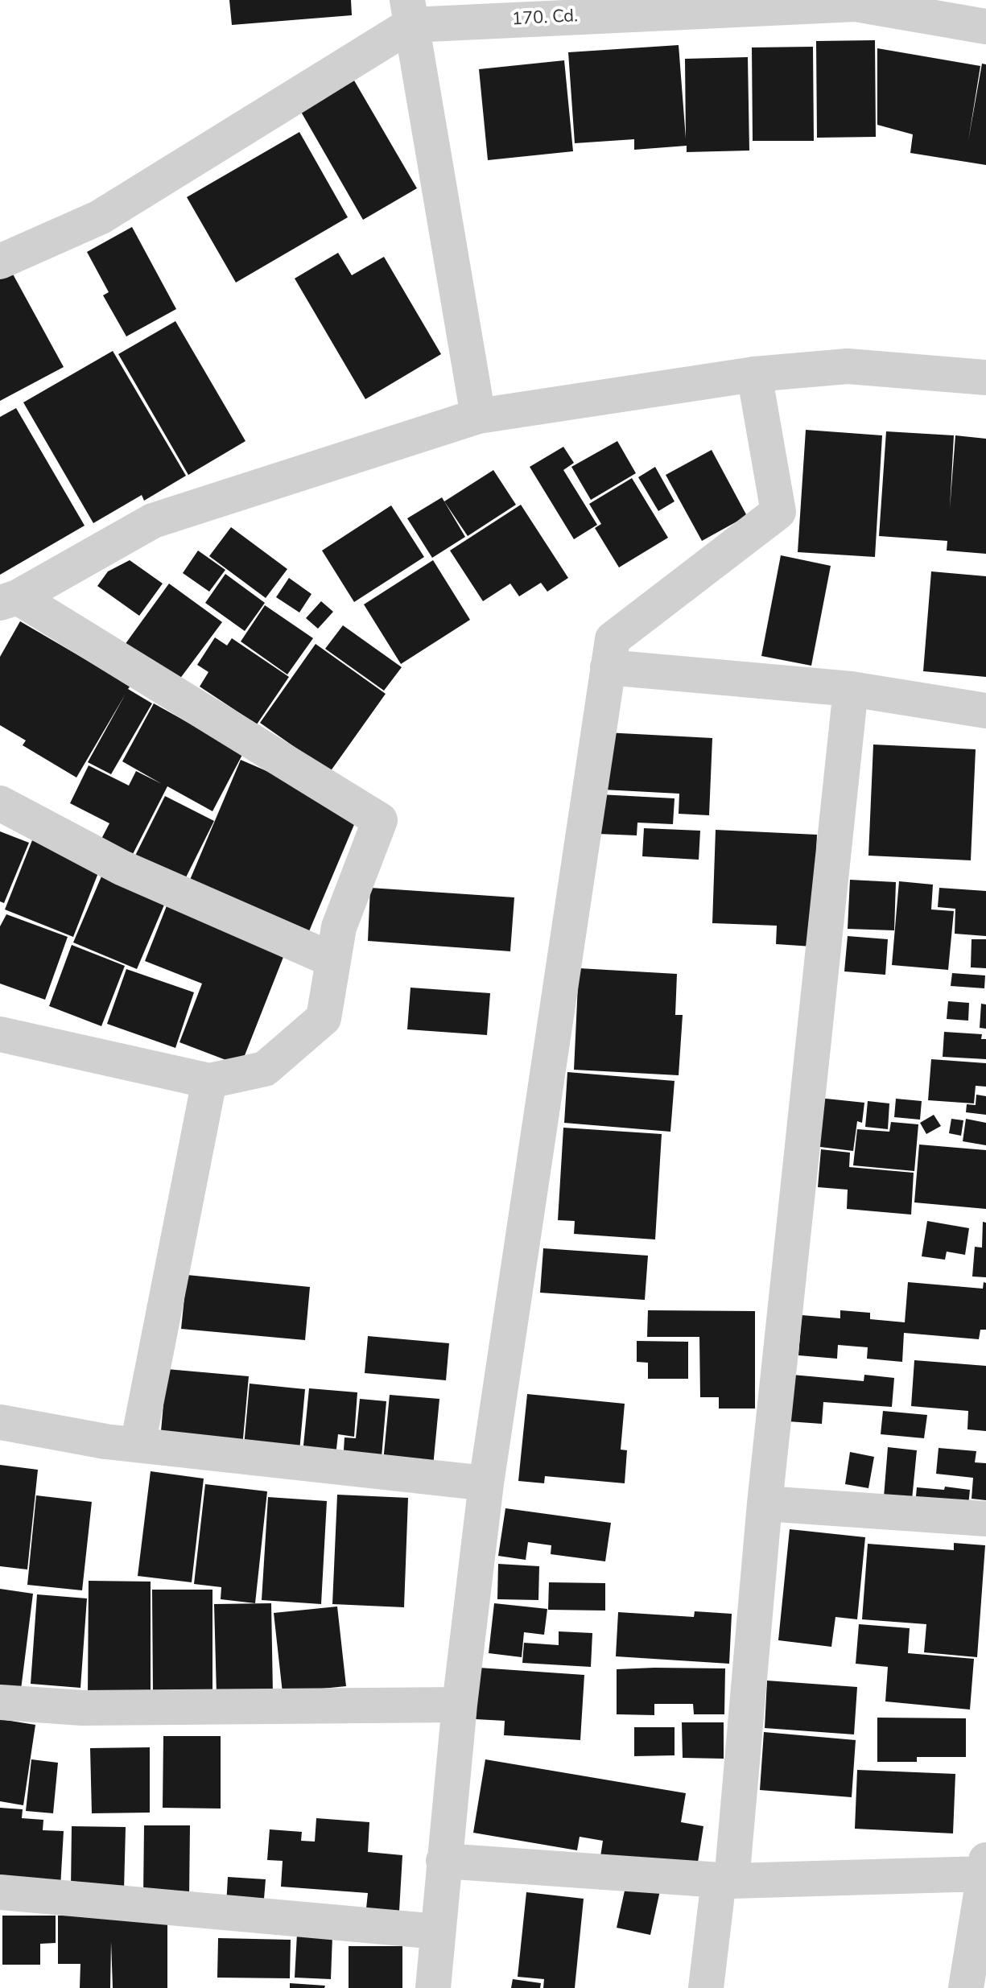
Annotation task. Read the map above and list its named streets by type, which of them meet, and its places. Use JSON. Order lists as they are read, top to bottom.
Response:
{
  "streets": {
    "street": ["170. Cd."]
  }
}
